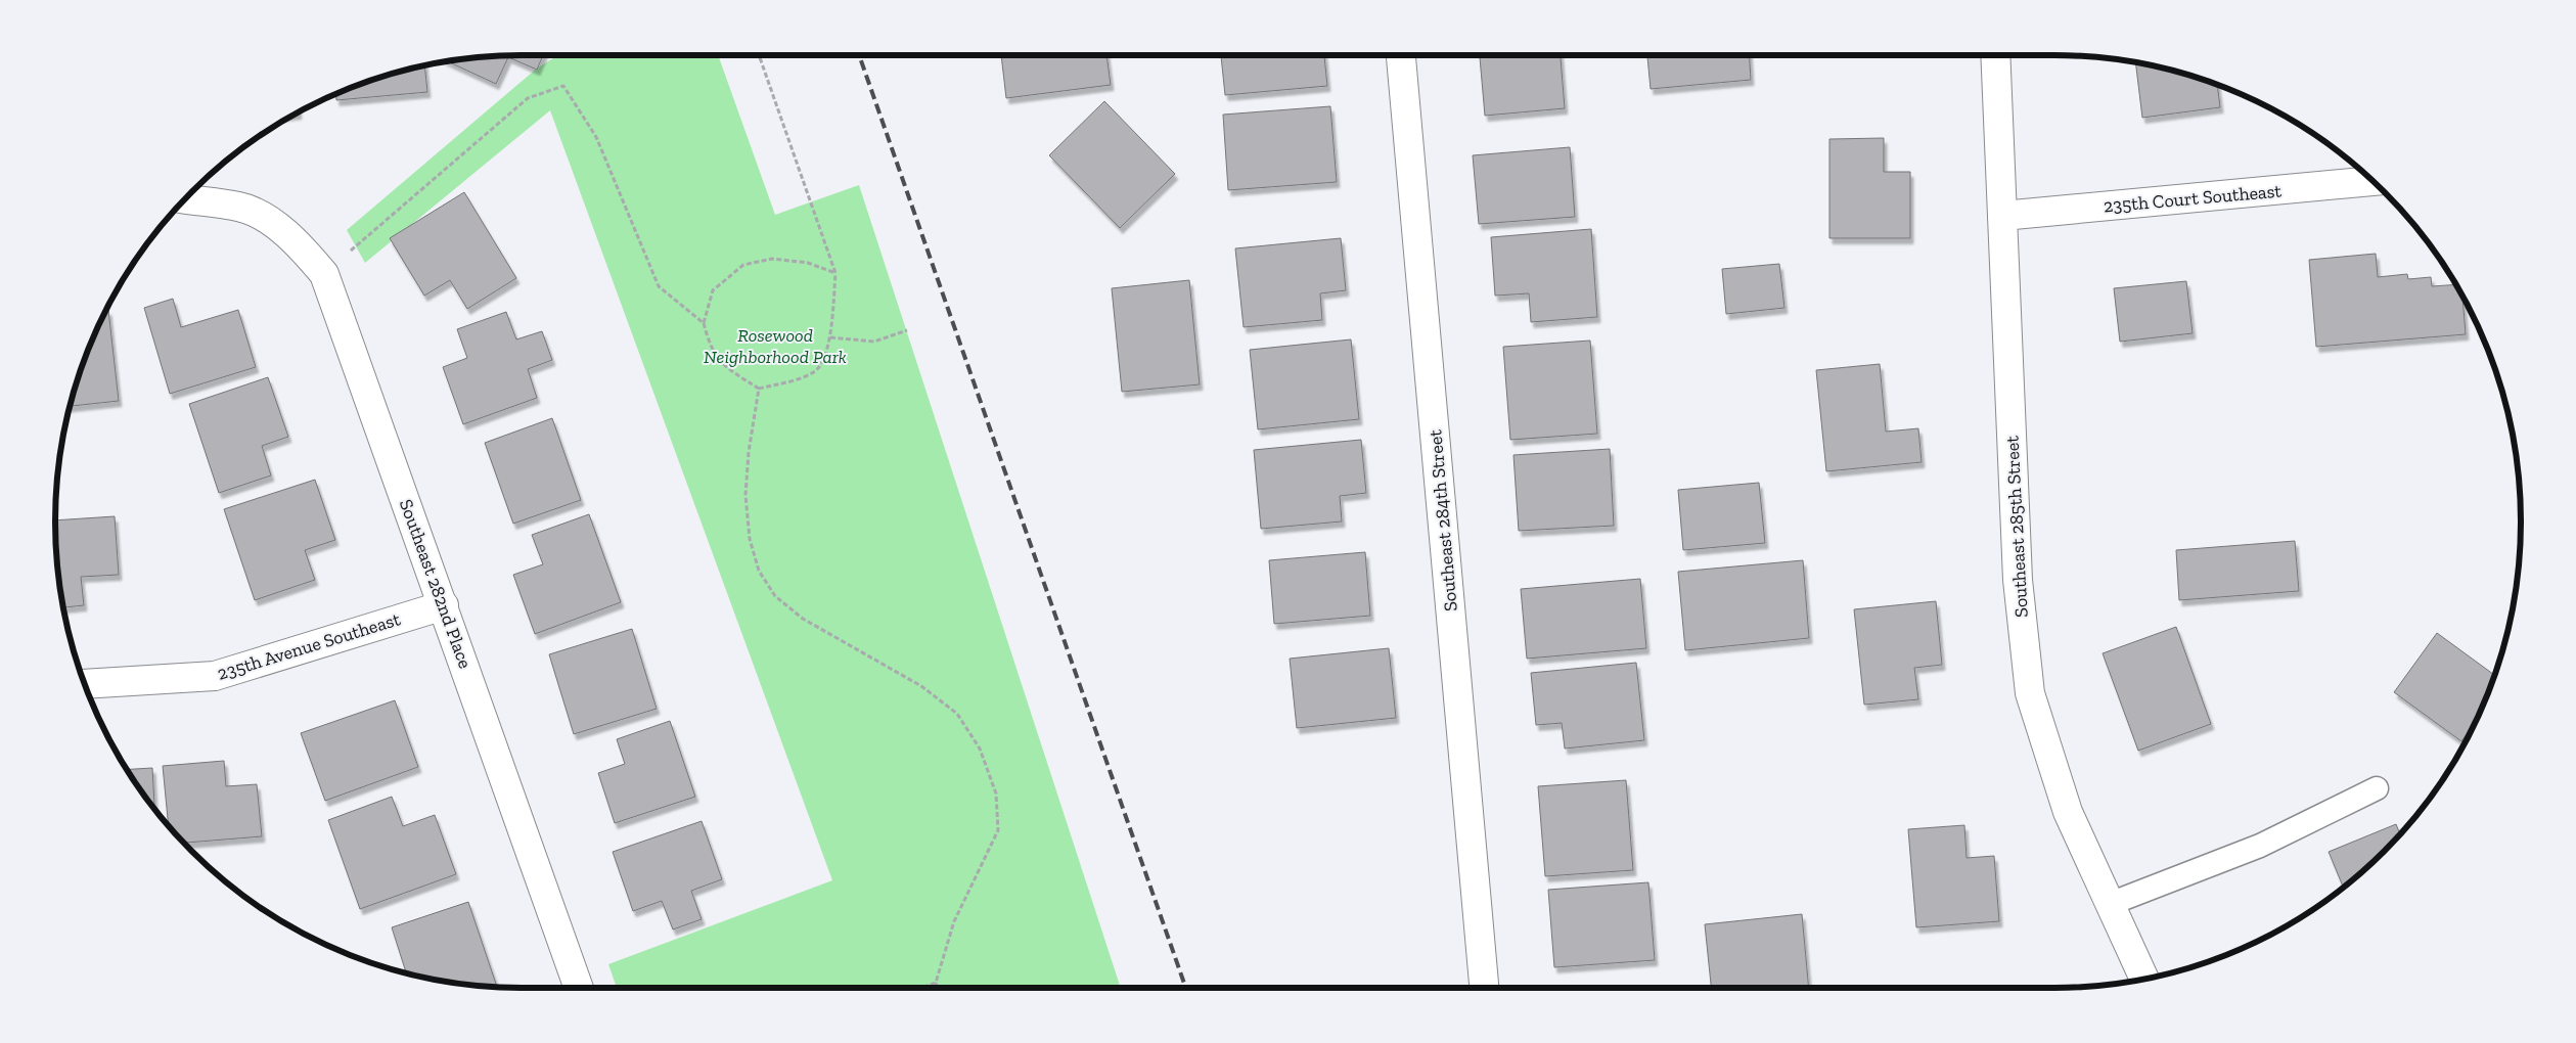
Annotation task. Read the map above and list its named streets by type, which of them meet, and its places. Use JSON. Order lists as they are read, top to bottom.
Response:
{
  "streets": {
    "street": [
      "235th Court Southeast",
      "Southeast 284th Street",
      "Southeast 285th Street",
      "Southeast 282nd Place",
      "235th Avenue Southeast"
    ]
  },
  "crossings": [
    ["235th Court Southeast", "Southeast 285th Street"],
    ["Southeast 282nd Place", "235th Avenue Southeast"]
  ],
  "parks": ["Rosewood Neighborhood Park"]
}
